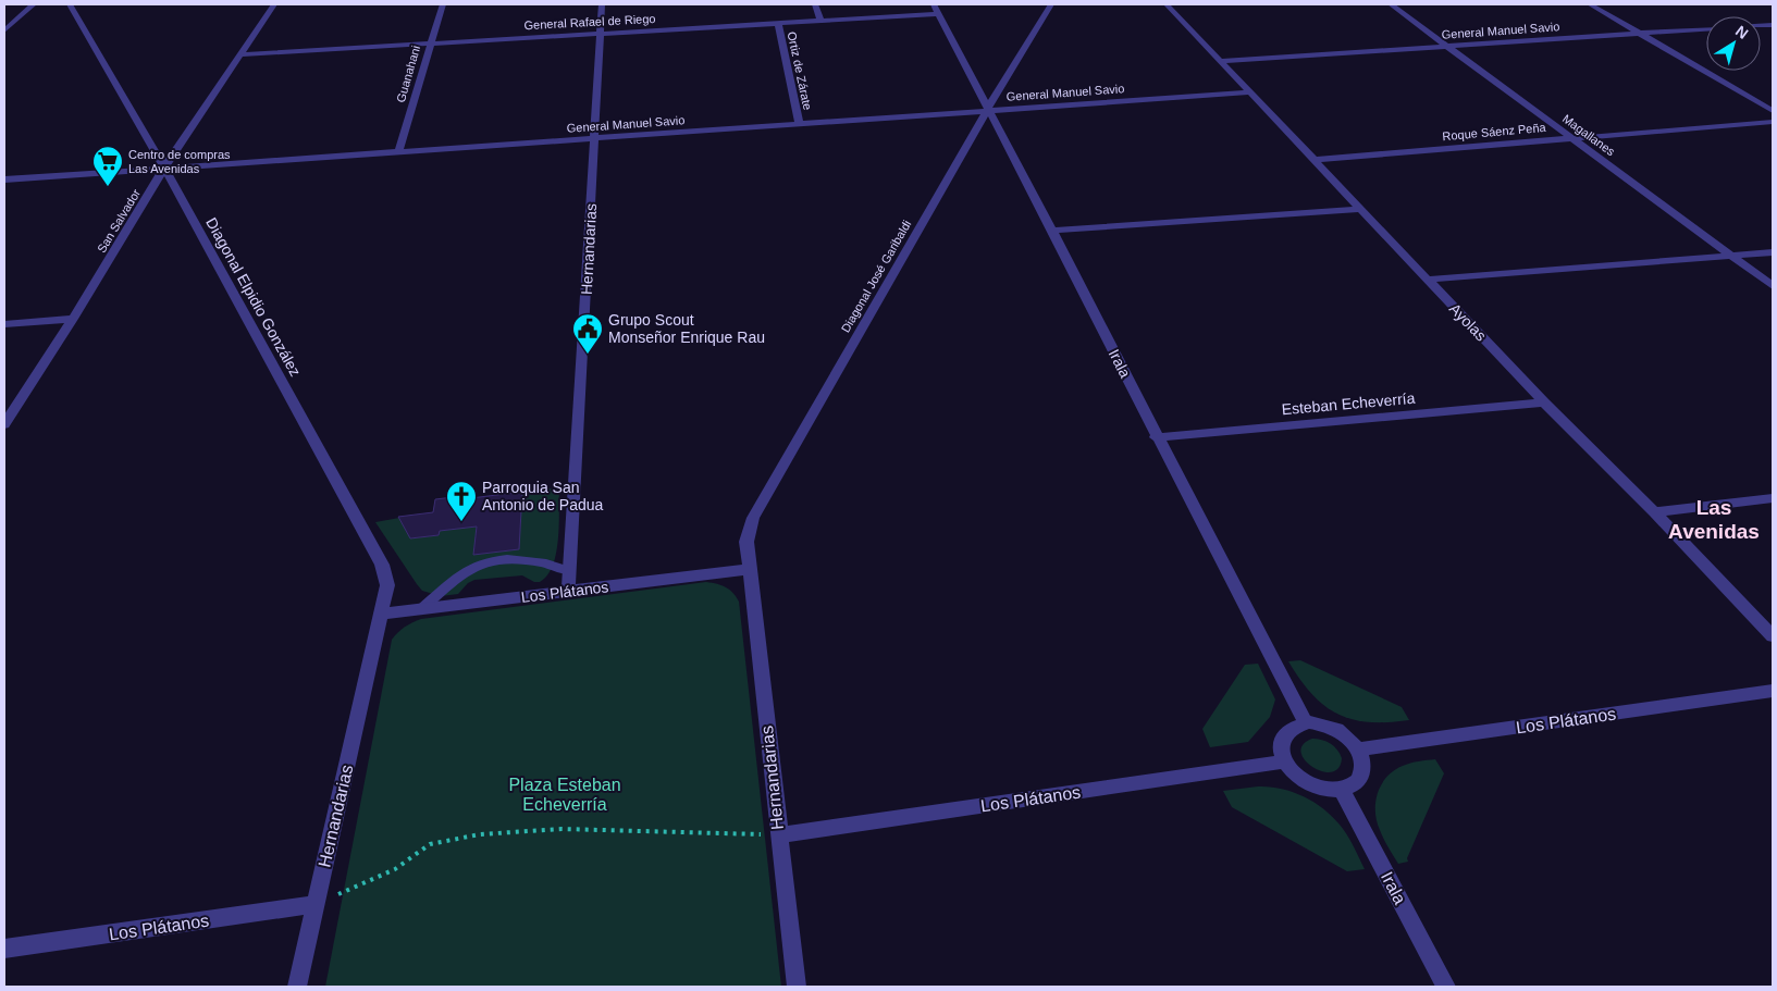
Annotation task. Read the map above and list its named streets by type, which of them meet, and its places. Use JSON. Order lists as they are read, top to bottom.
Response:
{
  "streets": {
    "street": [
      "General Rafael de Riego",
      "General Manuel Savio",
      "Ortiz de Zárate",
      "Guanahani",
      "Roque Sáenz Peña",
      "Magallanes",
      "San Salvador",
      "Hernandarias",
      "Diagonal José Garibaldi",
      "Diagonal Elpidio González",
      "Ayolas",
      "Irala",
      "Esteban Echeverría",
      "Los Plátanos"
    ]
  },
  "crossings": [
    ["General Rafael de Riego", "Ortiz de Zárate"],
    ["General Rafael de Riego", "Guanahani"],
    ["General Rafael de Riego", "San Salvador"],
    ["General Rafael de Riego", "Hernandarias"],
    ["General Rafael de Riego", "Irala"],
    ["General Manuel Savio", "Ortiz de Zárate"],
    ["General Manuel Savio", "Guanahani"],
    ["General Manuel Savio", "Magallanes"],
    ["General Manuel Savio", "San Salvador"],
    ["General Manuel Savio", "Hernandarias"],
    ["General Manuel Savio", "Diagonal José Garibaldi"],
    ["General Manuel Savio", "Diagonal Elpidio González"],
    ["General Manuel Savio", "Ayolas"],
    ["General Manuel Savio", "Irala"],
    ["Roque Sáenz Peña", "Magallanes"],
    ["Roque Sáenz Peña", "Ayolas"],
    ["San Salvador", "Diagonal Elpidio González"],
    ["Hernandarias", "Diagonal José Garibaldi"],
    ["Hernandarias", "Diagonal Elpidio González"],
    ["Hernandarias", "Los Plátanos"],
    ["Diagonal José Garibaldi", "Irala"],
    ["Diagonal José Garibaldi", "Los Plátanos"],
    ["Diagonal Elpidio González", "Los Plátanos"],
    ["Ayolas", "Esteban Echeverría"],
    ["Irala", "Esteban Echeverría"],
    ["Irala", "Los Plátanos"]
  ],
  "districts": ["Las Avenidas"],
  "parks": ["Plaza Esteban Echeverría"],
  "places": {
    "supermarket": ["Centro de compras Las Avenidas"],
    "public building": ["Grupo Scout Monseñor Enrique Rau"],
    "church": ["Parroquia San Antonio de Padua"]
  },
  "north": "top right"
}
